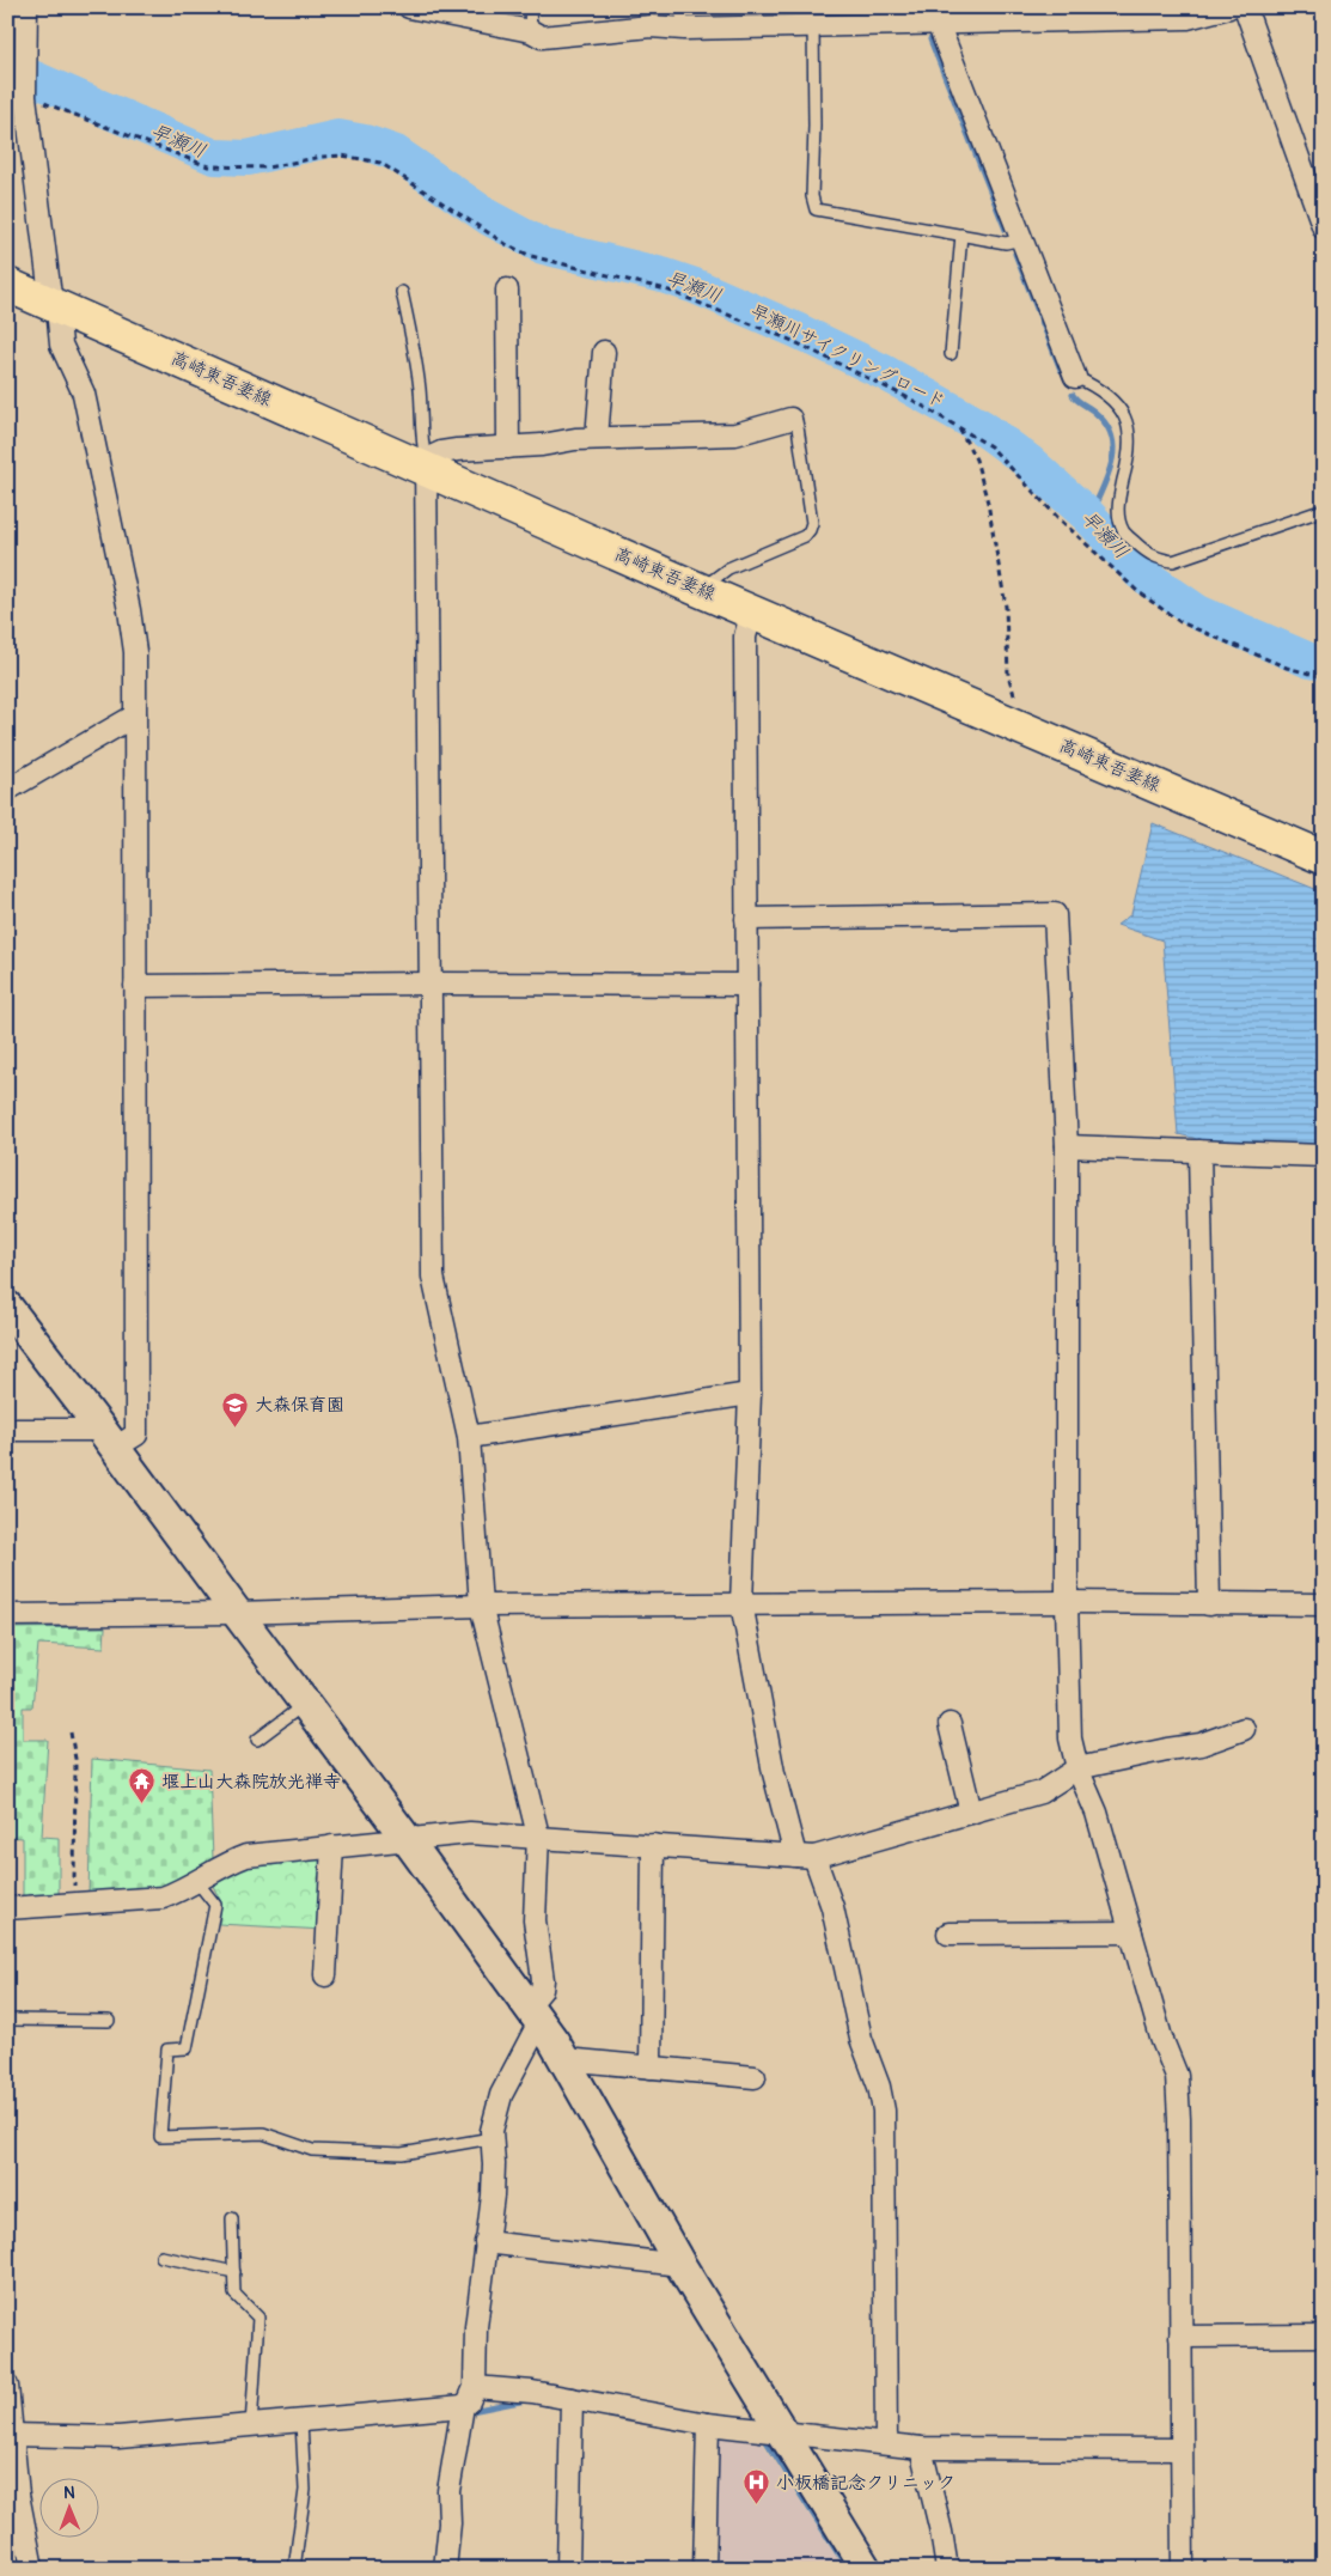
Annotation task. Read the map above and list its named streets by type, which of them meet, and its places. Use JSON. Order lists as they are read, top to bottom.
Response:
{
  "streets": {
    "main road": ["高崎東吾妻線"],
    "path": ["早瀬川サイクリングロード"]
  },
  "water": ["早瀬川"],
  "places": {
    "school or university": ["大森保育園"],
    "temple": ["堰上山大森院放光禅寺"],
    "hospital": ["小板橋記念クリニック"]
  },
  "north": "top"
}
